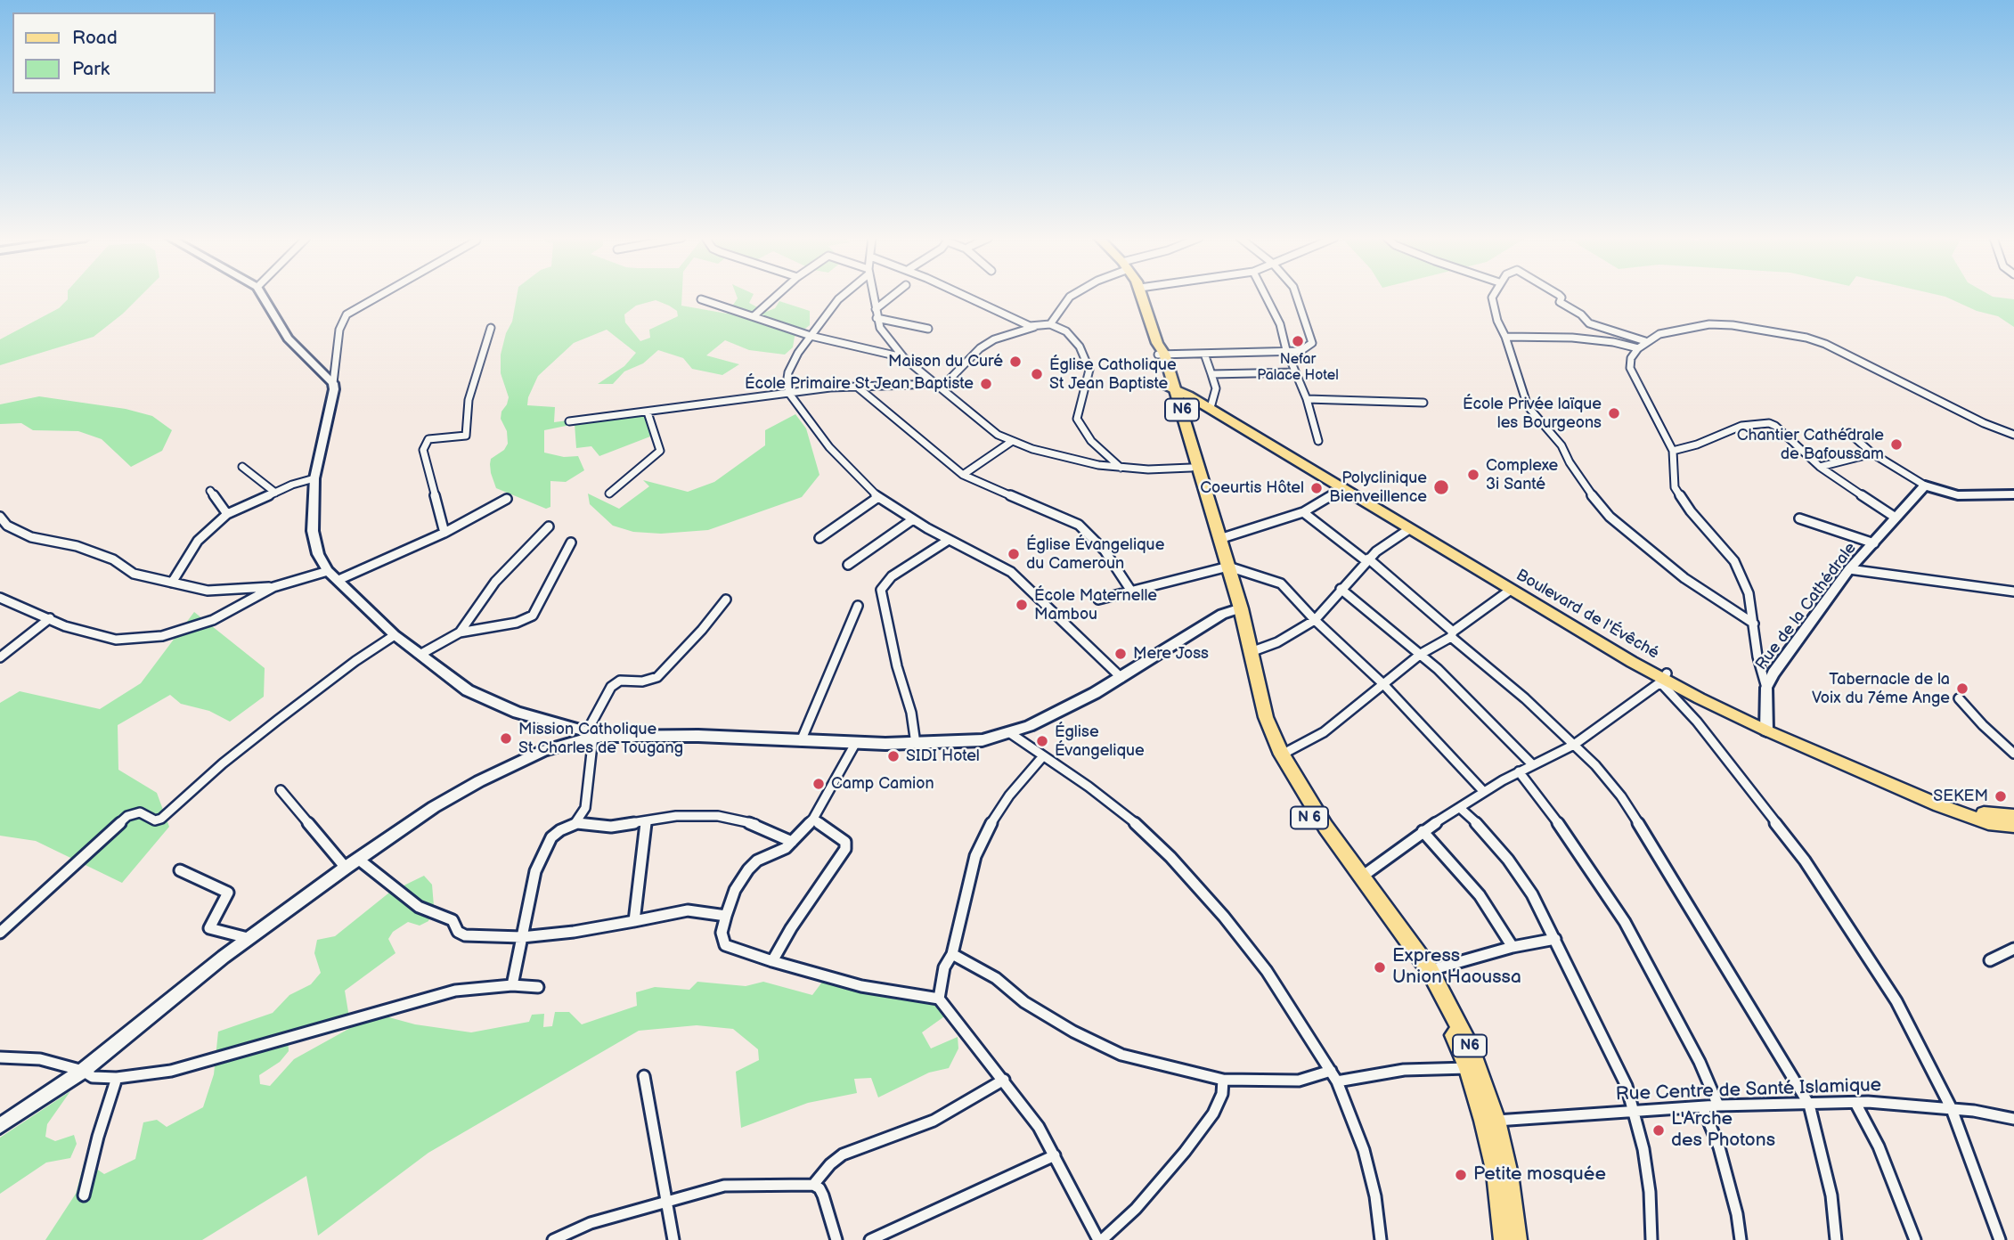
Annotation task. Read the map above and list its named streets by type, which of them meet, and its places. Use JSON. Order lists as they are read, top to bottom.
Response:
{
  "streets": {
    "highway": ["N6", "N 6"],
    "main road": ["Boulevard de l'Évêché"],
    "street": ["Rue de la Cathédrale", "Rue Centre de Santé Islamique"]
  },
  "crossings": [
    ["N6", "Boulevard de l'Évêché"],
    ["N6", "N 6"],
    ["N6", "Rue Centre de Santé Islamique"],
    ["Rue de la Cathédrale", "Boulevard de l'Évêché"]
  ],
  "places": [
    "Nefar Palace Hotel",
    "Maison du Curé",
    "Église Catholique St Jean Baptiste",
    "École Primaire St Jean Baptiste",
    "École Privée laïque les Bourgeons",
    "Chantier Cathédrale de Bafoussam",
    "Complexe 3i Santé",
    "Polyclinique Bienveillence",
    "Coeurtis Hôtel",
    "Église Évangelique du Cameroun",
    "École Maternelle Mambou",
    "Mere Joss",
    "Tabernacle de la Voix du 7éme Ange",
    "Mission Catholique St Charles de Tougang",
    "Église Évangelique",
    "SIDI Hotel",
    "Camp Camion",
    "SEKEM",
    "Express Union Haoussa",
    "L'Arche des Photons",
    "Petite mosquée"
  ],
  "legend": ["Road", "Park"]
}
